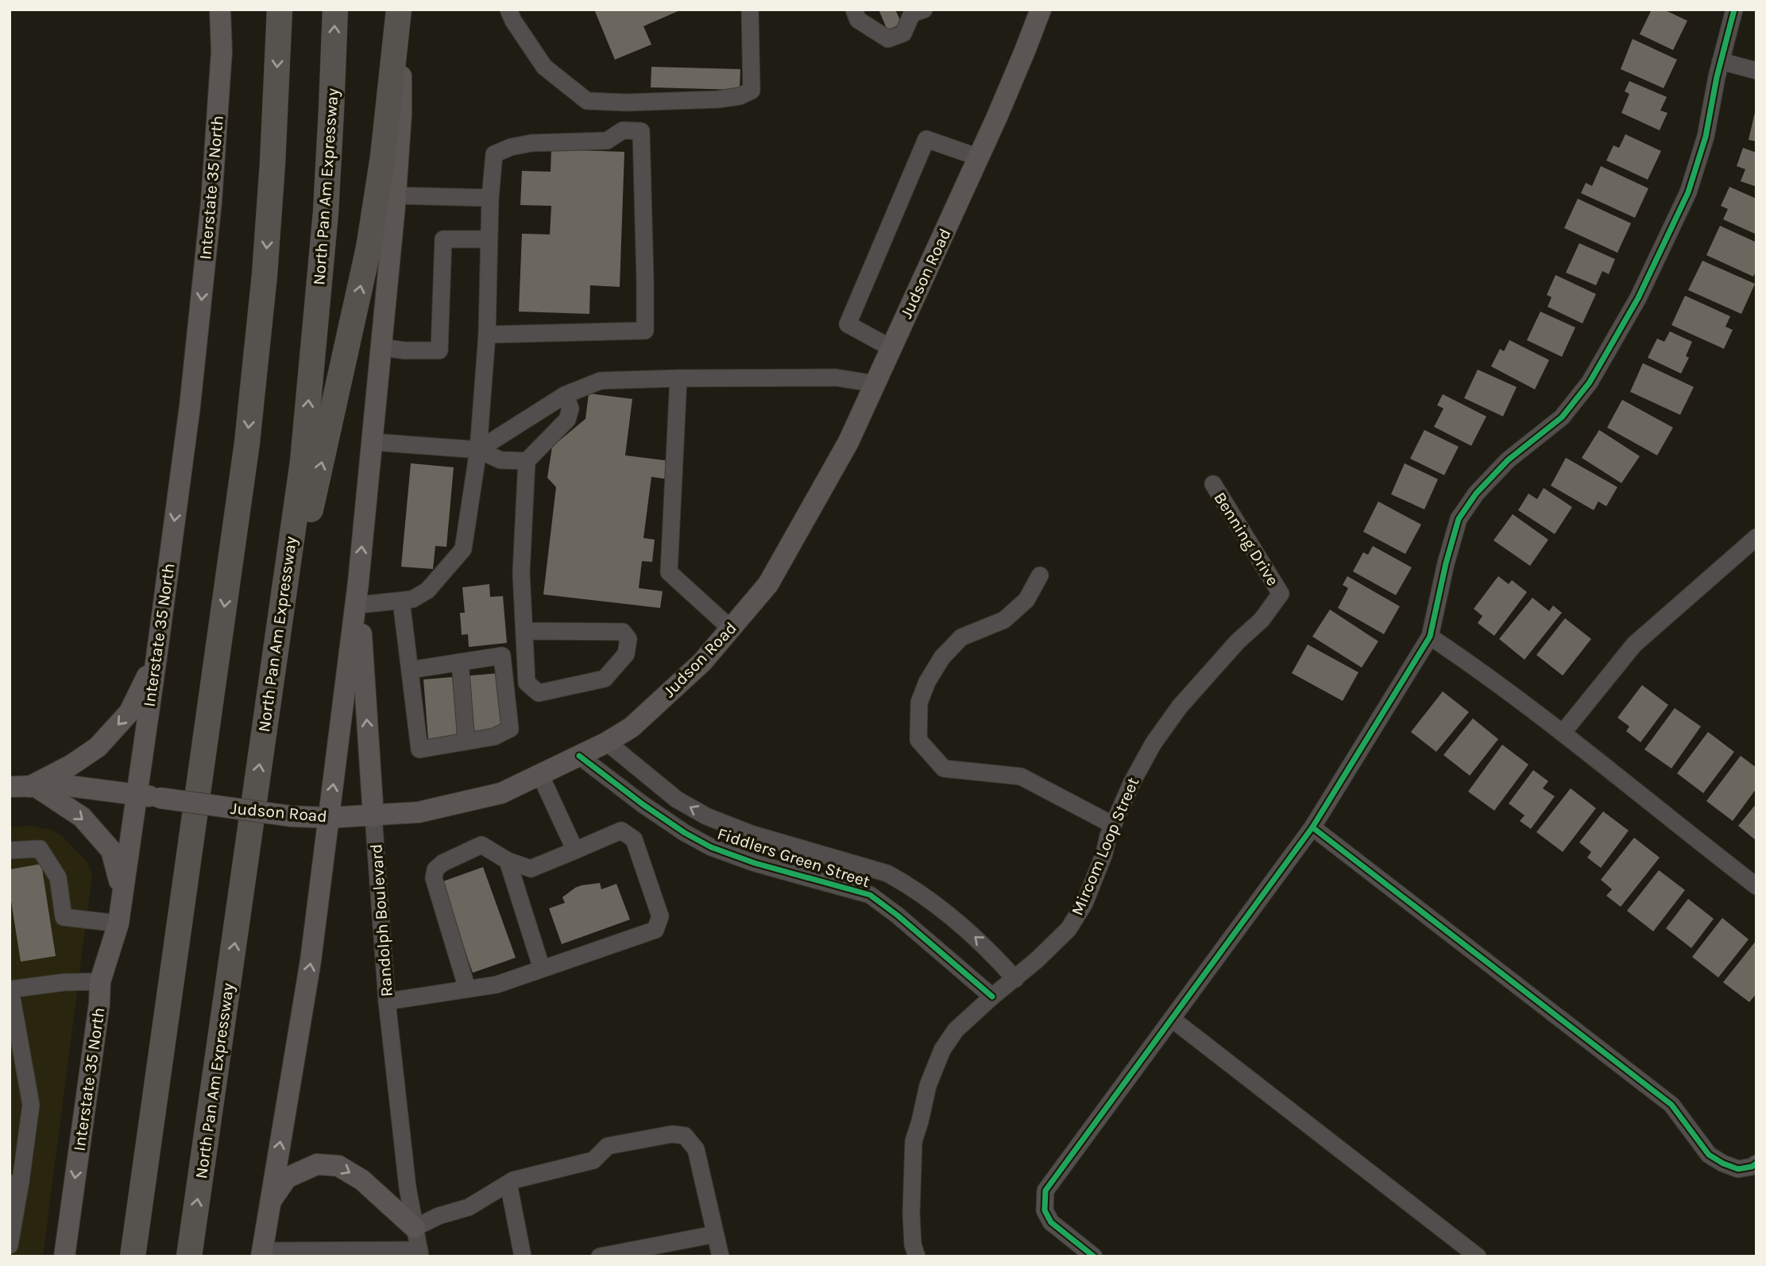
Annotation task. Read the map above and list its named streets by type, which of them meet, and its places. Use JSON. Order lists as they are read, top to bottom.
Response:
{
  "streets": {
    "highway": ["North Pan Am Expressway"],
    "main road": ["Interstate 35 North", "Judson Road", "Randolph Boulevard"],
    "street": ["Benning Drive", "Mircom Loop Street", "Fiddlers Green Street"]
  },
  "crossings": [
    ["Interstate 35 North", "Judson Road"],
    ["Judson Road", "Fiddlers Green Street"],
    ["Judson Road", "Randolph Boulevard"],
    ["Benning Drive", "Mircom Loop Street"],
    ["Mircom Loop Street", "Fiddlers Green Street"]
  ]
}
